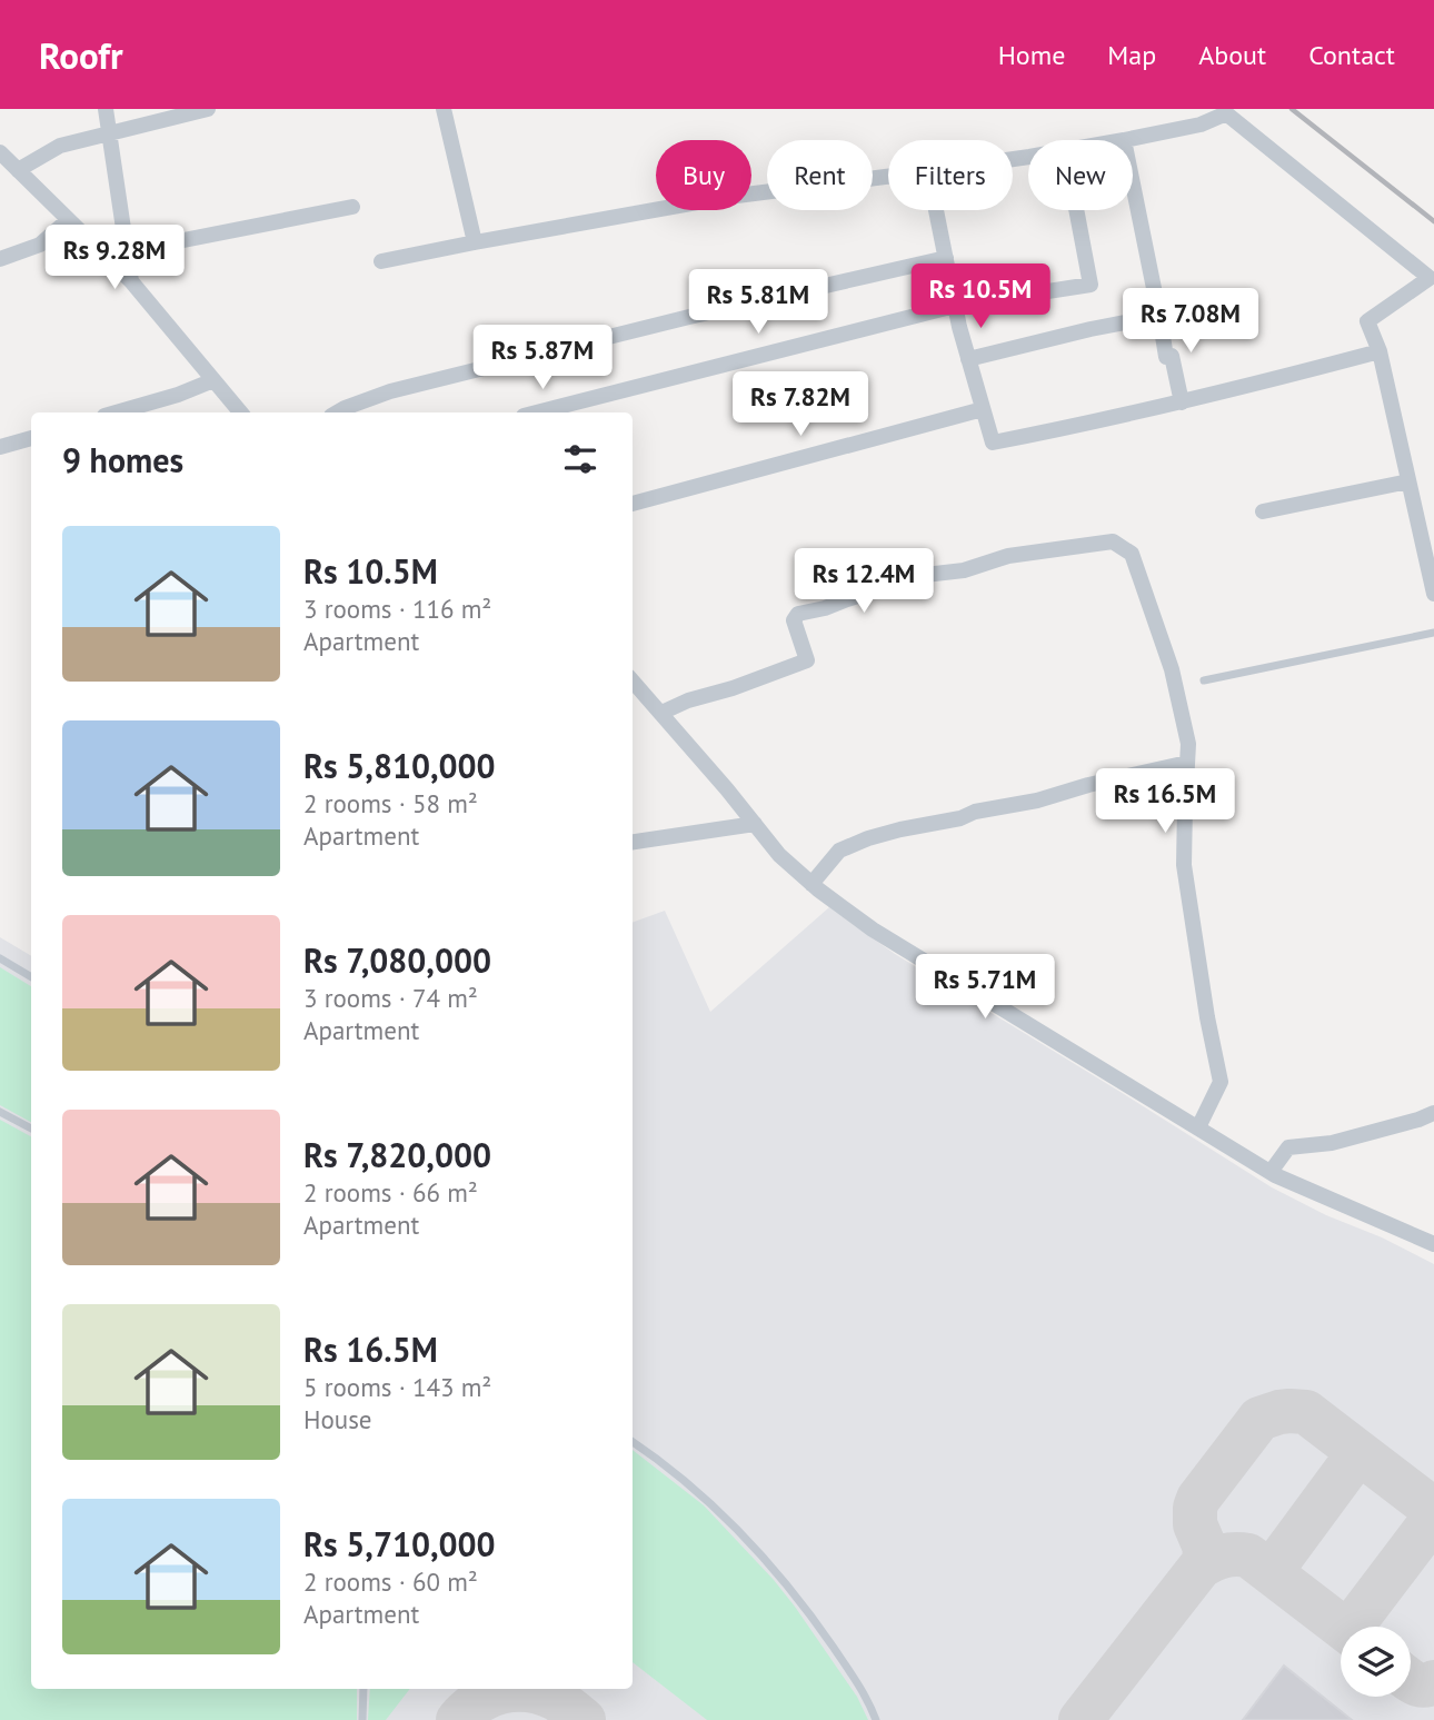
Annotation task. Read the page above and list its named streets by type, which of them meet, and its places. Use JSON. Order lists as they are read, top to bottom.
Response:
{
  "page": {
    "header": "Roofr",
    "nav": [
      "Home",
      "Map",
      "About",
      "Contact"
    ],
    "chip": [
      "Buy",
      "Rent",
      "Filters",
      "New"
    ],
    "price": [
      "Rs 9.28M",
      "Rs 10.5M",
      "Rs 5.81M",
      "Rs 7.08M",
      "Rs 5.87M",
      "Rs 7.82M",
      "Rs 12.4M",
      "Rs 16.5M",
      "Rs 5.71M"
    ],
    "heading": "9 homes",
    "list": [
      {
        "name": "Rs 10.5M",
        "note": "3 rooms · 116 m² · Apartment"
      },
      {
        "name": "Rs 5,810,000",
        "note": "2 rooms · 58 m² · Apartment"
      },
      {
        "name": "Rs 7,080,000",
        "note": "3 rooms · 74 m² · Apartment"
      },
      {
        "name": "Rs 7,820,000",
        "note": "2 rooms · 66 m² · Apartment"
      },
      {
        "name": "Rs 16.5M",
        "note": "5 rooms · 143 m² · House"
      },
      {
        "name": "Rs 5,710,000",
        "note": "2 rooms · 60 m² · Apartment"
      }
    ]
  }
}
